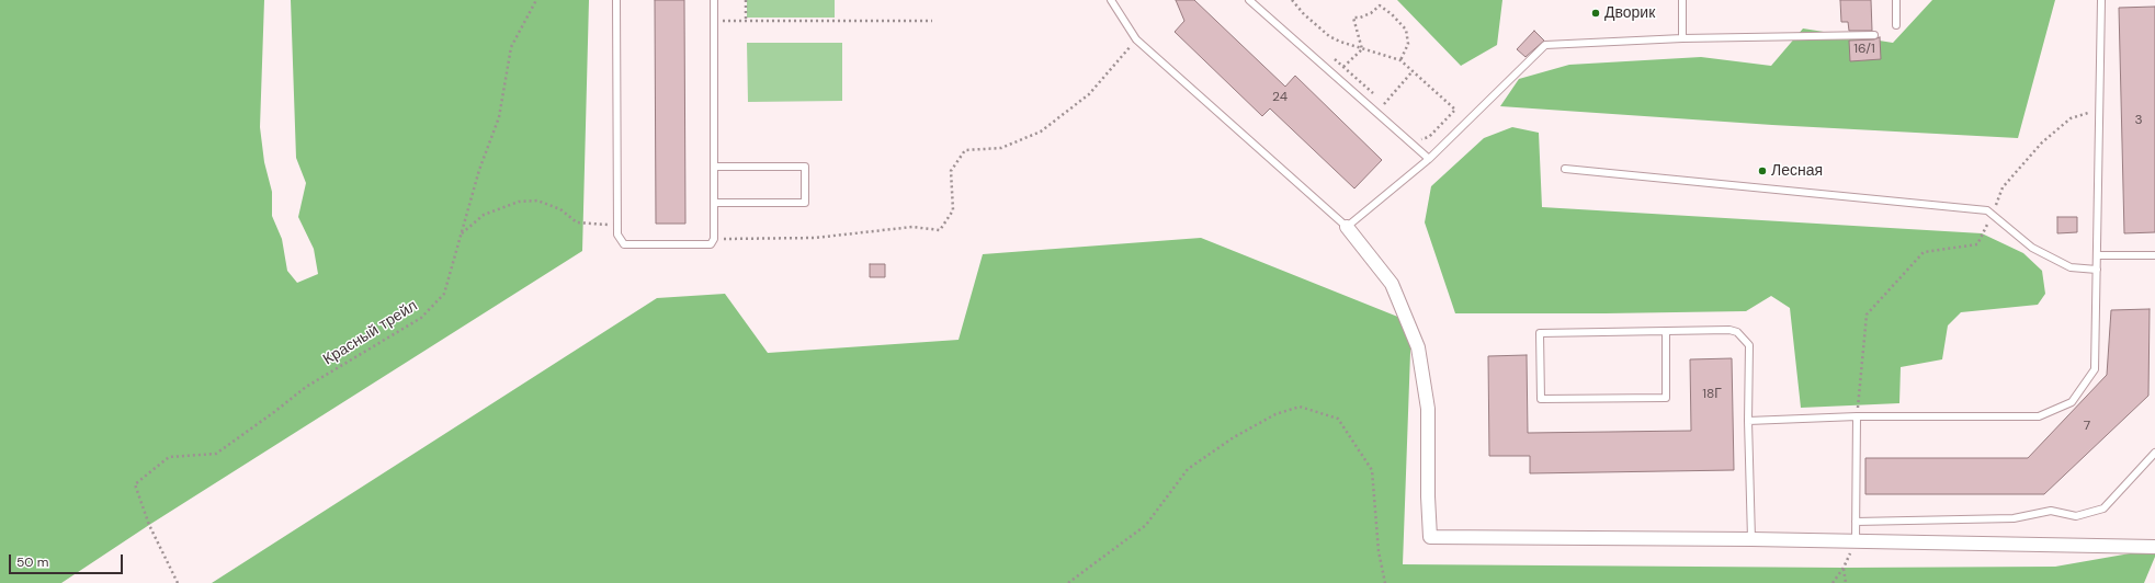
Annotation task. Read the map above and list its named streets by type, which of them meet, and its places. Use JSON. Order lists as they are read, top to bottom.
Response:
{
  "streets": {
    "path": ["Красный трейл"]
  },
  "places": ["Дворик", "Лесная"],
  "house_numbers": [
    "16/1",
    "24",
    "3",
    "18Г",
    "7"
  ],
  "scale_bar": "50 m"
}
